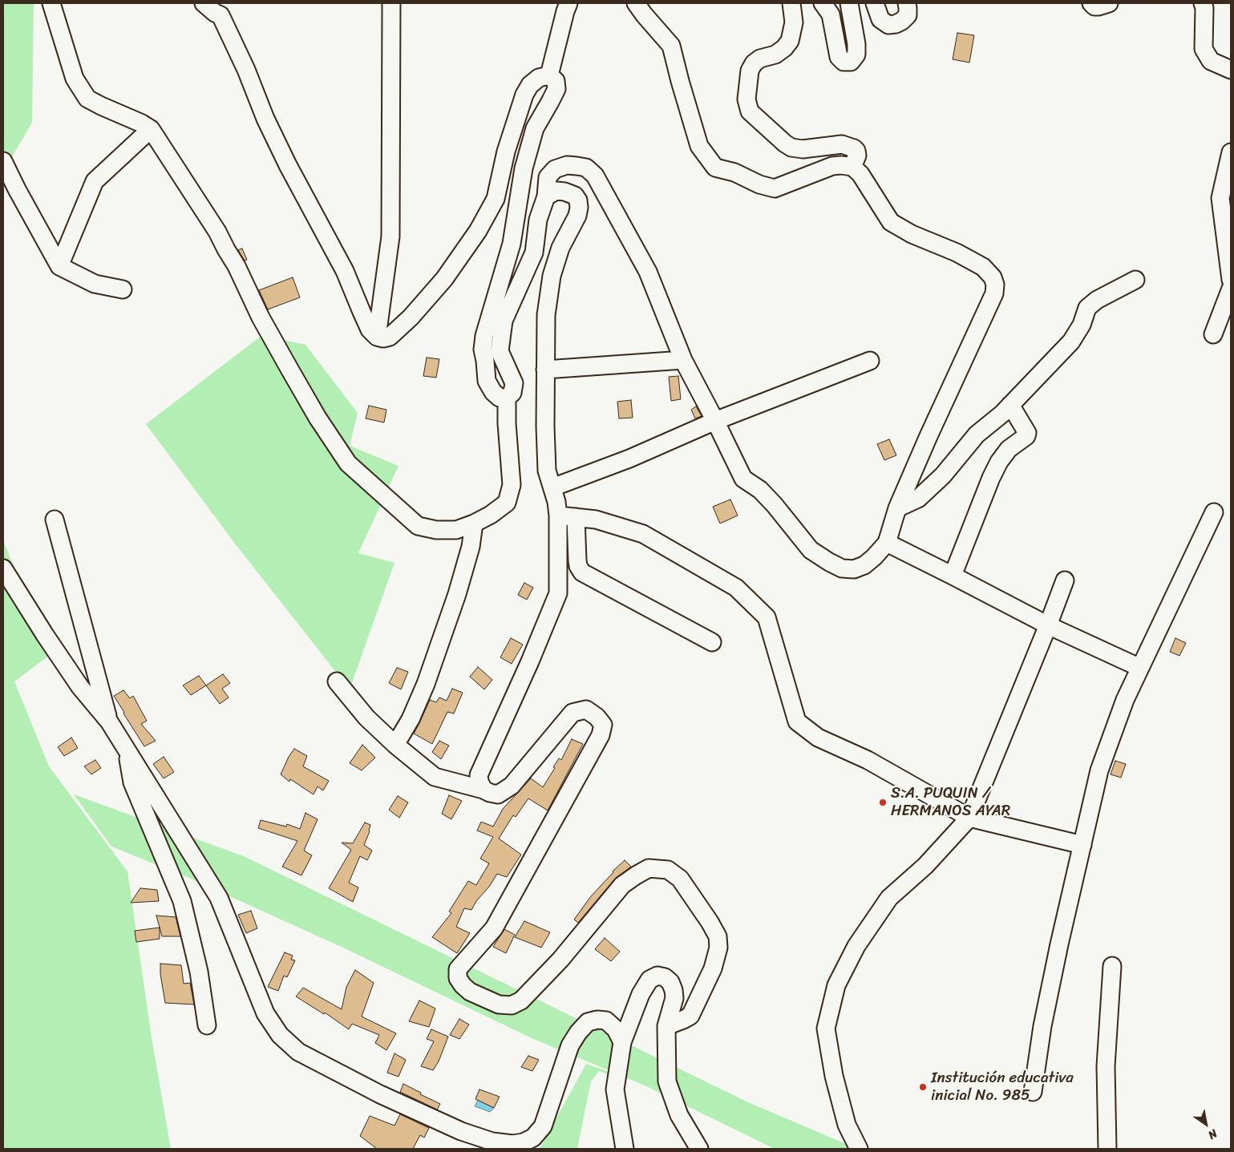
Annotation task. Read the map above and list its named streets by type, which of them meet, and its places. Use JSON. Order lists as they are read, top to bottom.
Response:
{
  "places": ["S.A. PUQUIN / HERMANOS AYAR", "Institución educativa inicial No. 985"],
  "north": "bottom right"
}
